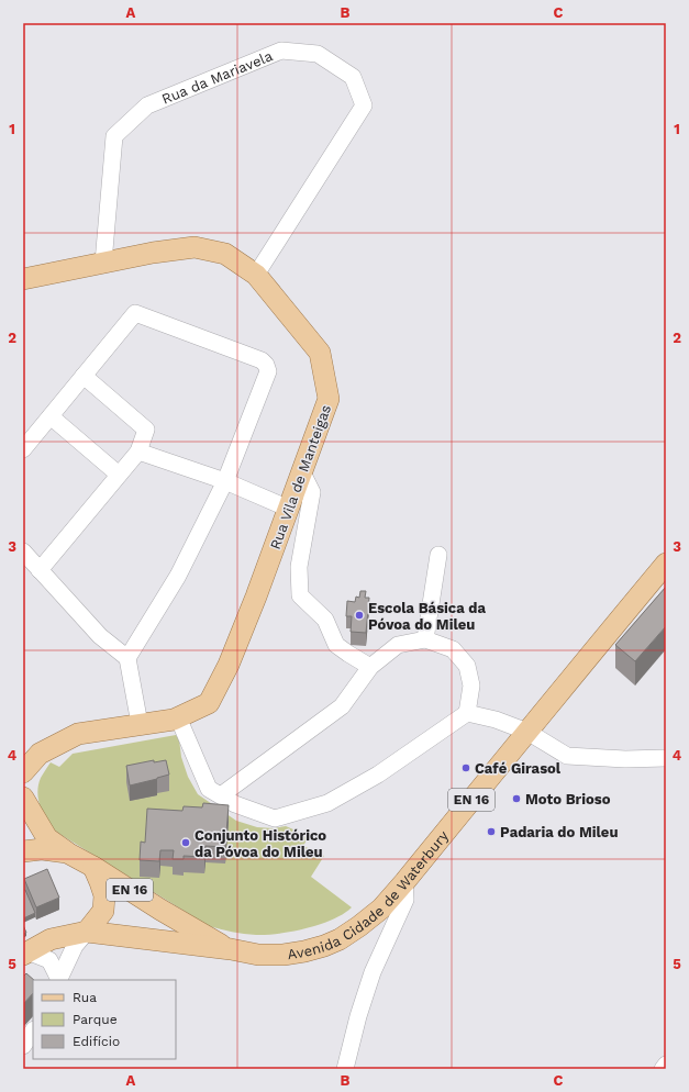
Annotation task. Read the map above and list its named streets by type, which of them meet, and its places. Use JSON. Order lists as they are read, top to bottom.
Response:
{
  "streets": {
    "main road": ["Rua Vila de Manteigas", "EN 16", "Avenida Cidade de Waterbury"],
    "street": ["Rua da Mariavela"]
  },
  "crossings": [
    ["Rua da Mariavela", "Rua Vila de Manteigas"],
    ["EN 16", "Avenida Cidade de Waterbury"]
  ],
  "places": [
    "Escola Básica da Póvoa do Mileu",
    "Café Girasol",
    "Moto Brioso",
    "Padaria do Mileu",
    "Conjunto Histórico da Póvoa do Mileu"
  ],
  "legend": ["Rua", "Parque", "Edifício"],
  "grid": {
    "columns": ["A", "B", "C"],
    "rows": [
      "1",
      "2",
      "3",
      "4",
      "5"
    ]
  }
}
